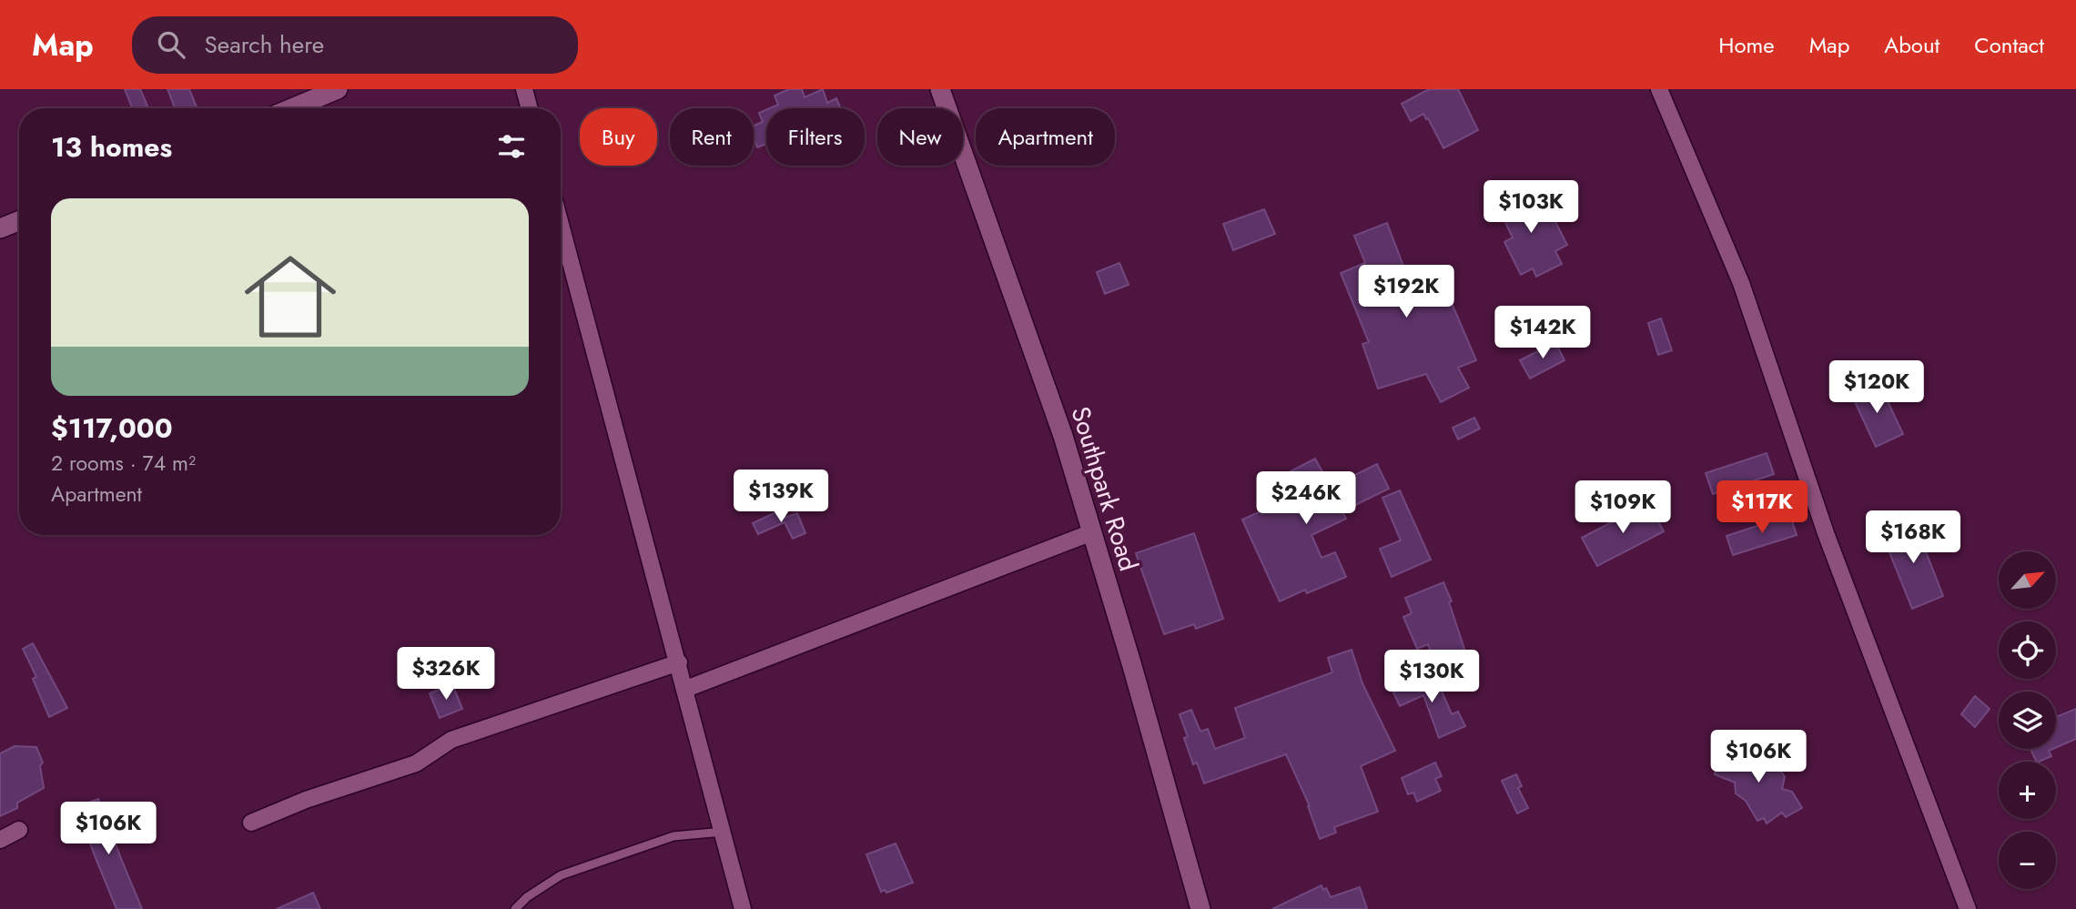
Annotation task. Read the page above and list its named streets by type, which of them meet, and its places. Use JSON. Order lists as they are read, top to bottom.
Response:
{
  "streets": {
    "street": ["Southpark Road"]
  },
  "north": "top right",
  "page": {
    "header": "Map",
    "search": "Search here",
    "nav": [
      "Home",
      "Map",
      "About",
      "Contact"
    ],
    "chip": [
      "Buy",
      "Rent",
      "Filters",
      "New",
      "Apartment"
    ],
    "heading": "13 homes",
    "price": [
      "$103K",
      "$192K",
      "$142K",
      "$120K",
      "$139K",
      "$246K",
      "$109K",
      "$117K",
      "$168K",
      "$326K",
      "$130K",
      "$106K",
      "$106K"
    ],
    "list": [
      {
        "name": "$117,000",
        "note": "2 rooms · 74 m² · Apartment"
      }
    ],
    "map_buttons": ["+", "−"]
  }
}
